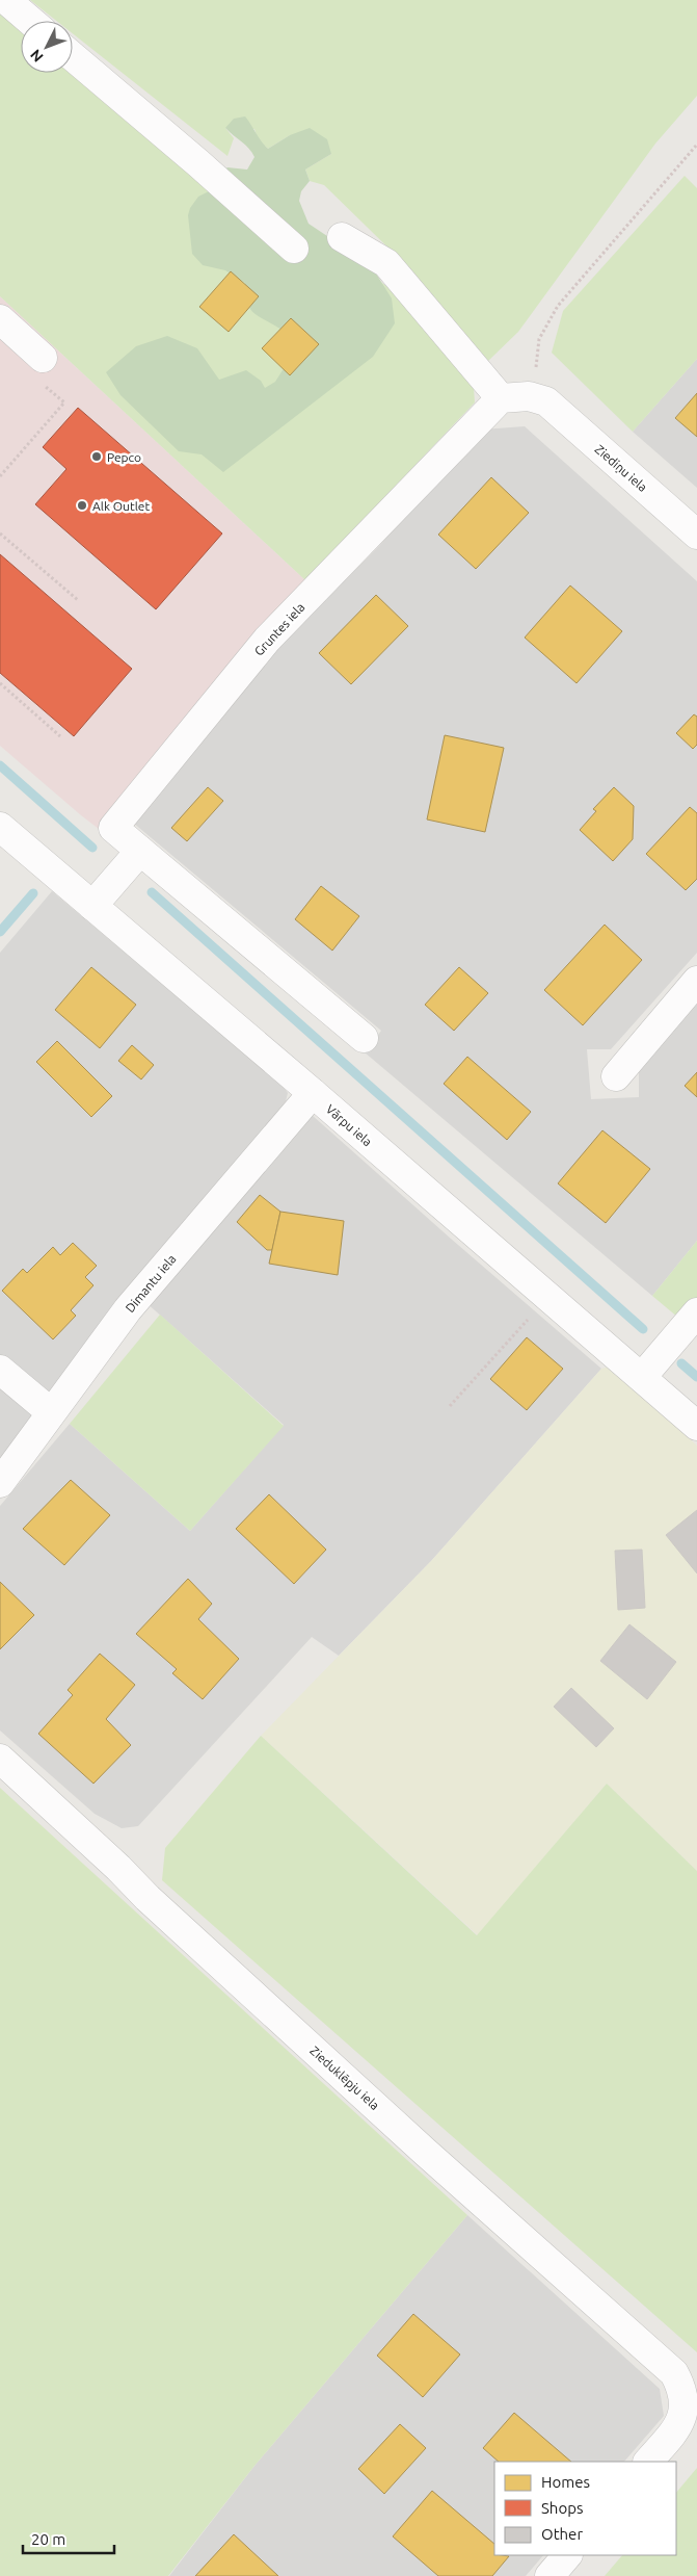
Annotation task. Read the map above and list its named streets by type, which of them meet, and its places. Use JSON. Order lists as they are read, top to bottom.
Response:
{
  "streets": {
    "street": [
      "Ziediņu iela",
      "Gruntes iela",
      "Vārpu iela",
      "Dimantu iela",
      "Zieduklēpju iela"
    ]
  },
  "crossings": [
    ["Vārpu iela", "Dimantu iela"]
  ],
  "places": ["Pepco", "Alk Outlet"],
  "legend": ["Homes", "Shops", "Other"],
  "scale_bar": "20 m",
  "north": "bottom left"
}
